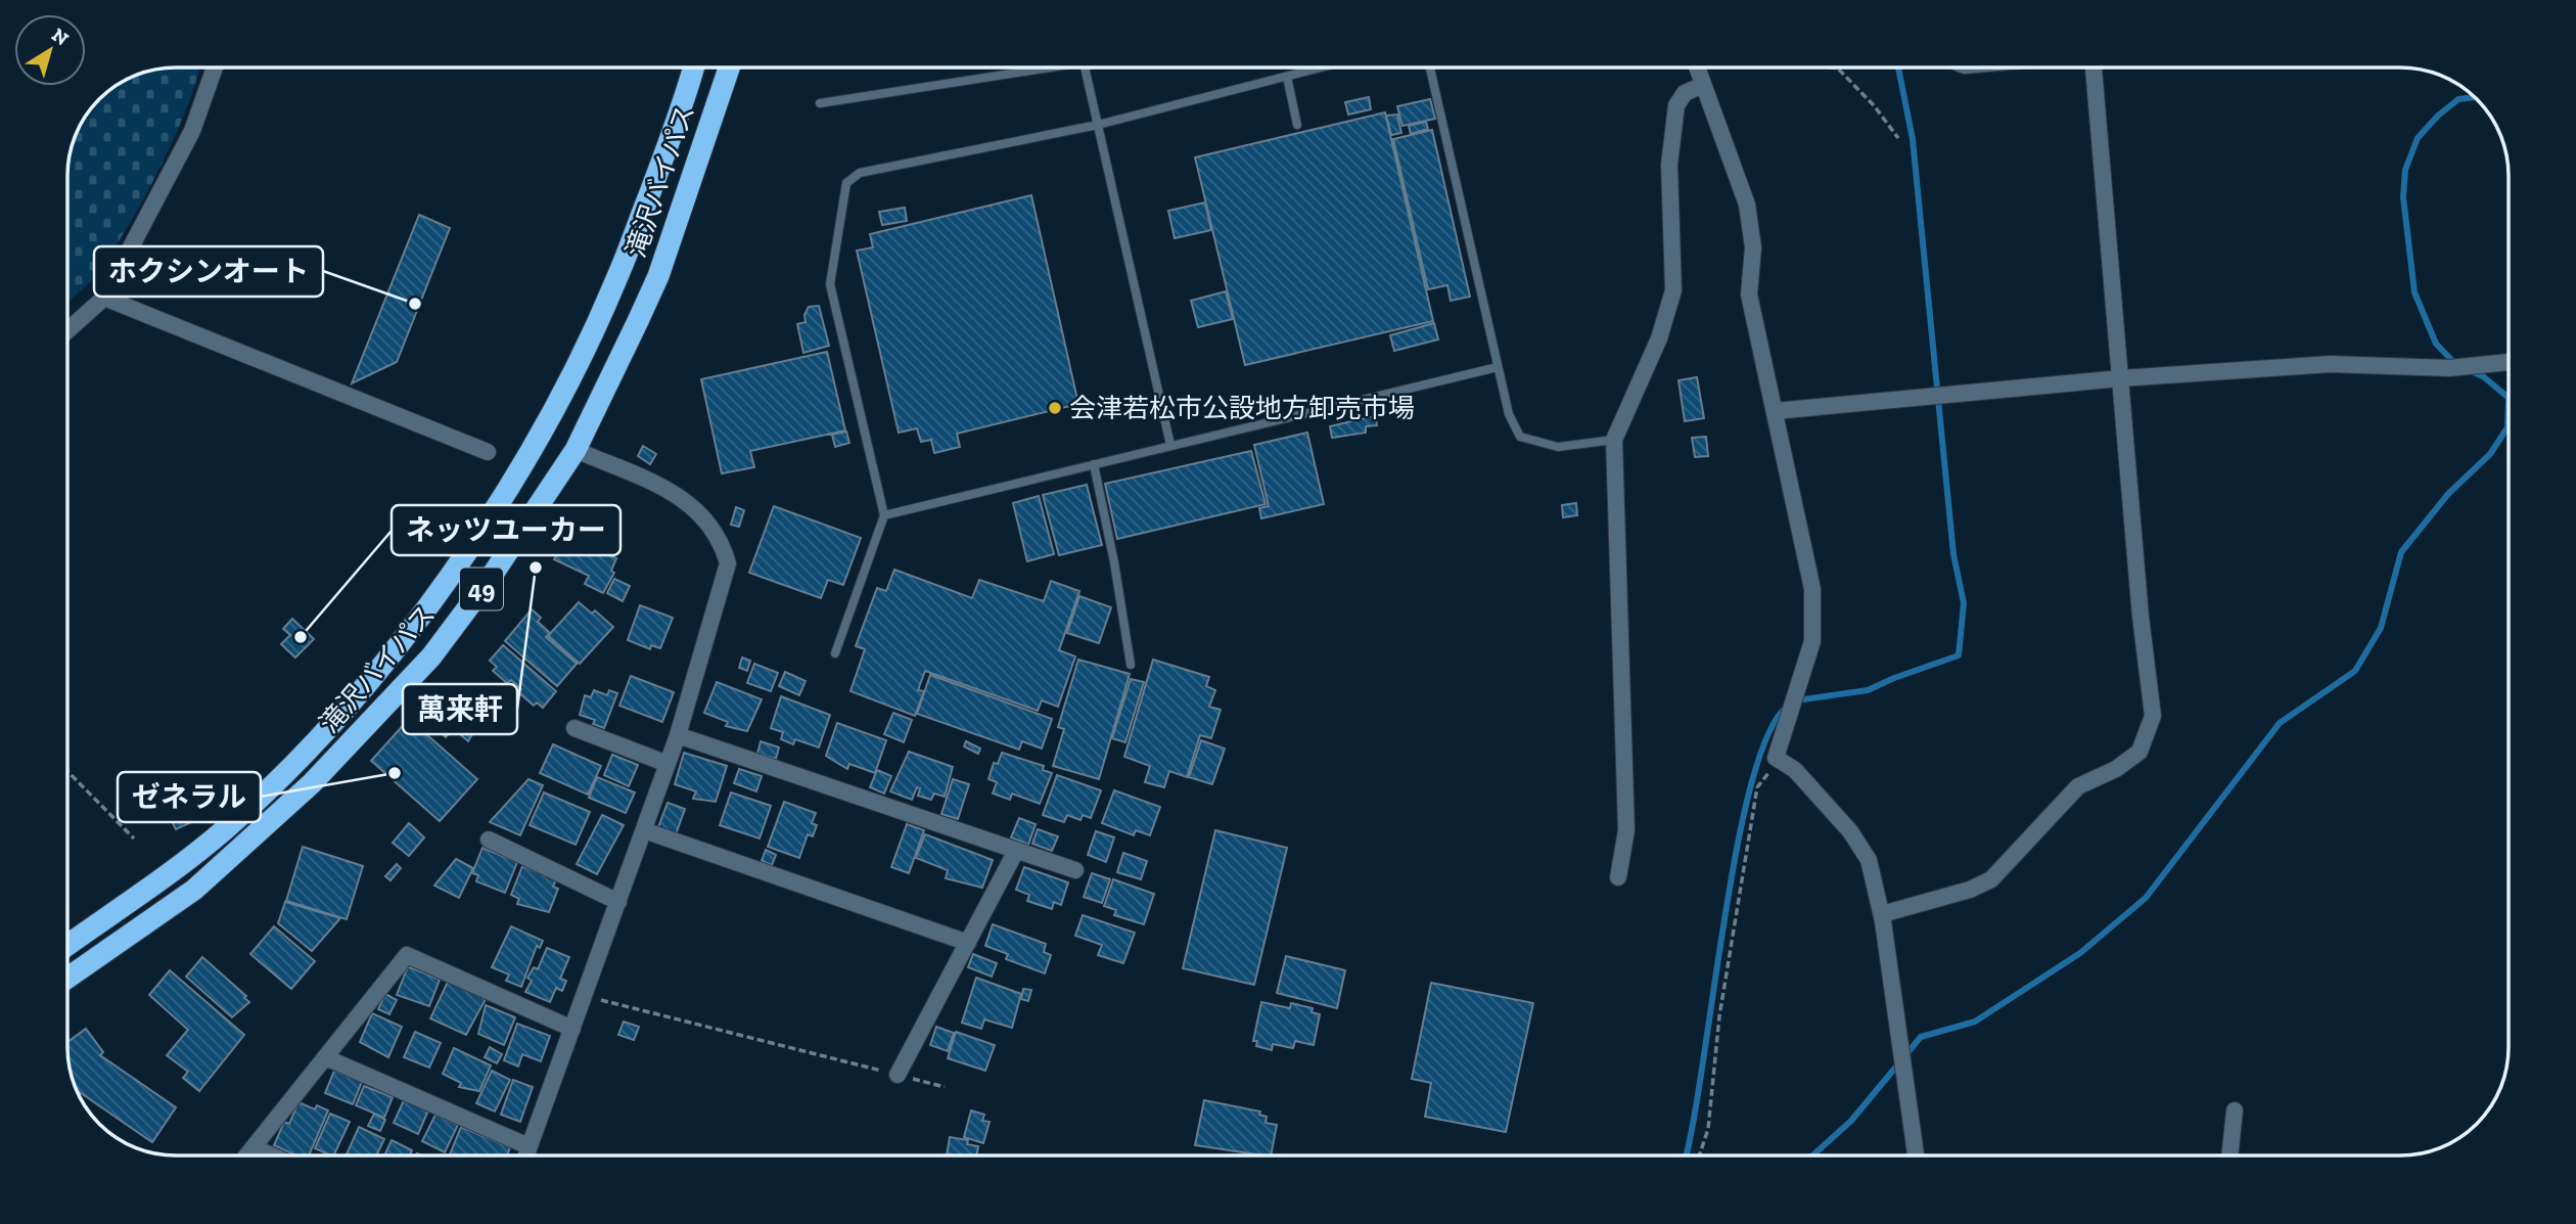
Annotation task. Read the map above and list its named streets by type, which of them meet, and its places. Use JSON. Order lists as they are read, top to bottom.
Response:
{
  "streets": {
    "highway": ["滝沢バイパス", "49"]
  },
  "places": [
    "ホクシンオート",
    "会津若松市公設地方卸売市場",
    "萬来軒",
    "ネッツユーカー",
    "ゼネラル"
  ],
  "north": "top right"
}
